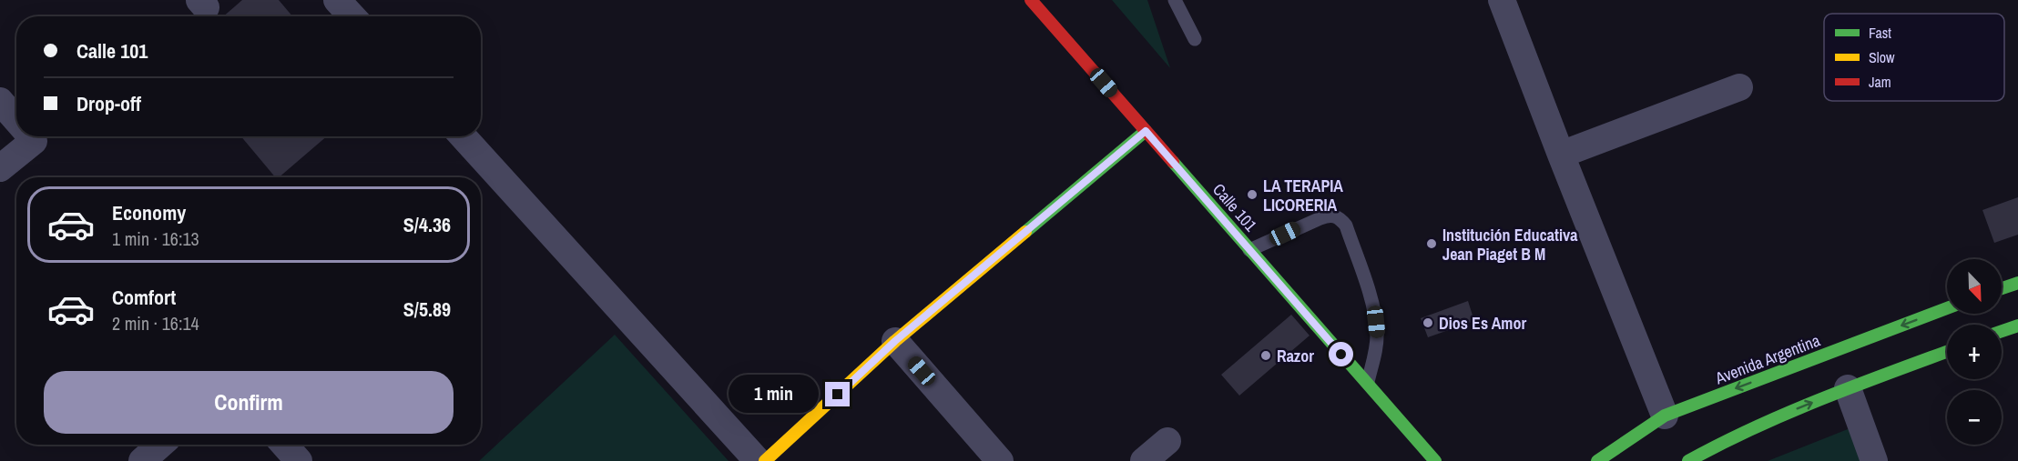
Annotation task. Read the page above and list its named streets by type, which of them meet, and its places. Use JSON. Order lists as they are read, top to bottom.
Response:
{
  "streets": {
    "street": ["Calle 101", "Avenida Argentina"]
  },
  "places": [
    "LA TERAPIA LICORERIA",
    "Institución Educativa Jean Piaget B M",
    "Dios Es Amor",
    "Razor"
  ],
  "legend": ["Fast", "Slow", "Jam"],
  "north": "bottom right",
  "page": {
    "banner": ["Calle 101", "Drop-off"],
    "list": [
      {
        "name": "Economy",
        "note": "1 min · 16:13",
        "value": "S/4.36"
      },
      {
        "name": "Comfort",
        "note": "2 min · 16:14",
        "value": "S/5.89"
      }
    ],
    "map_buttons": ["+", "−"],
    "buttons": "Confirm",
    "bubble": "1 min"
  }
}
